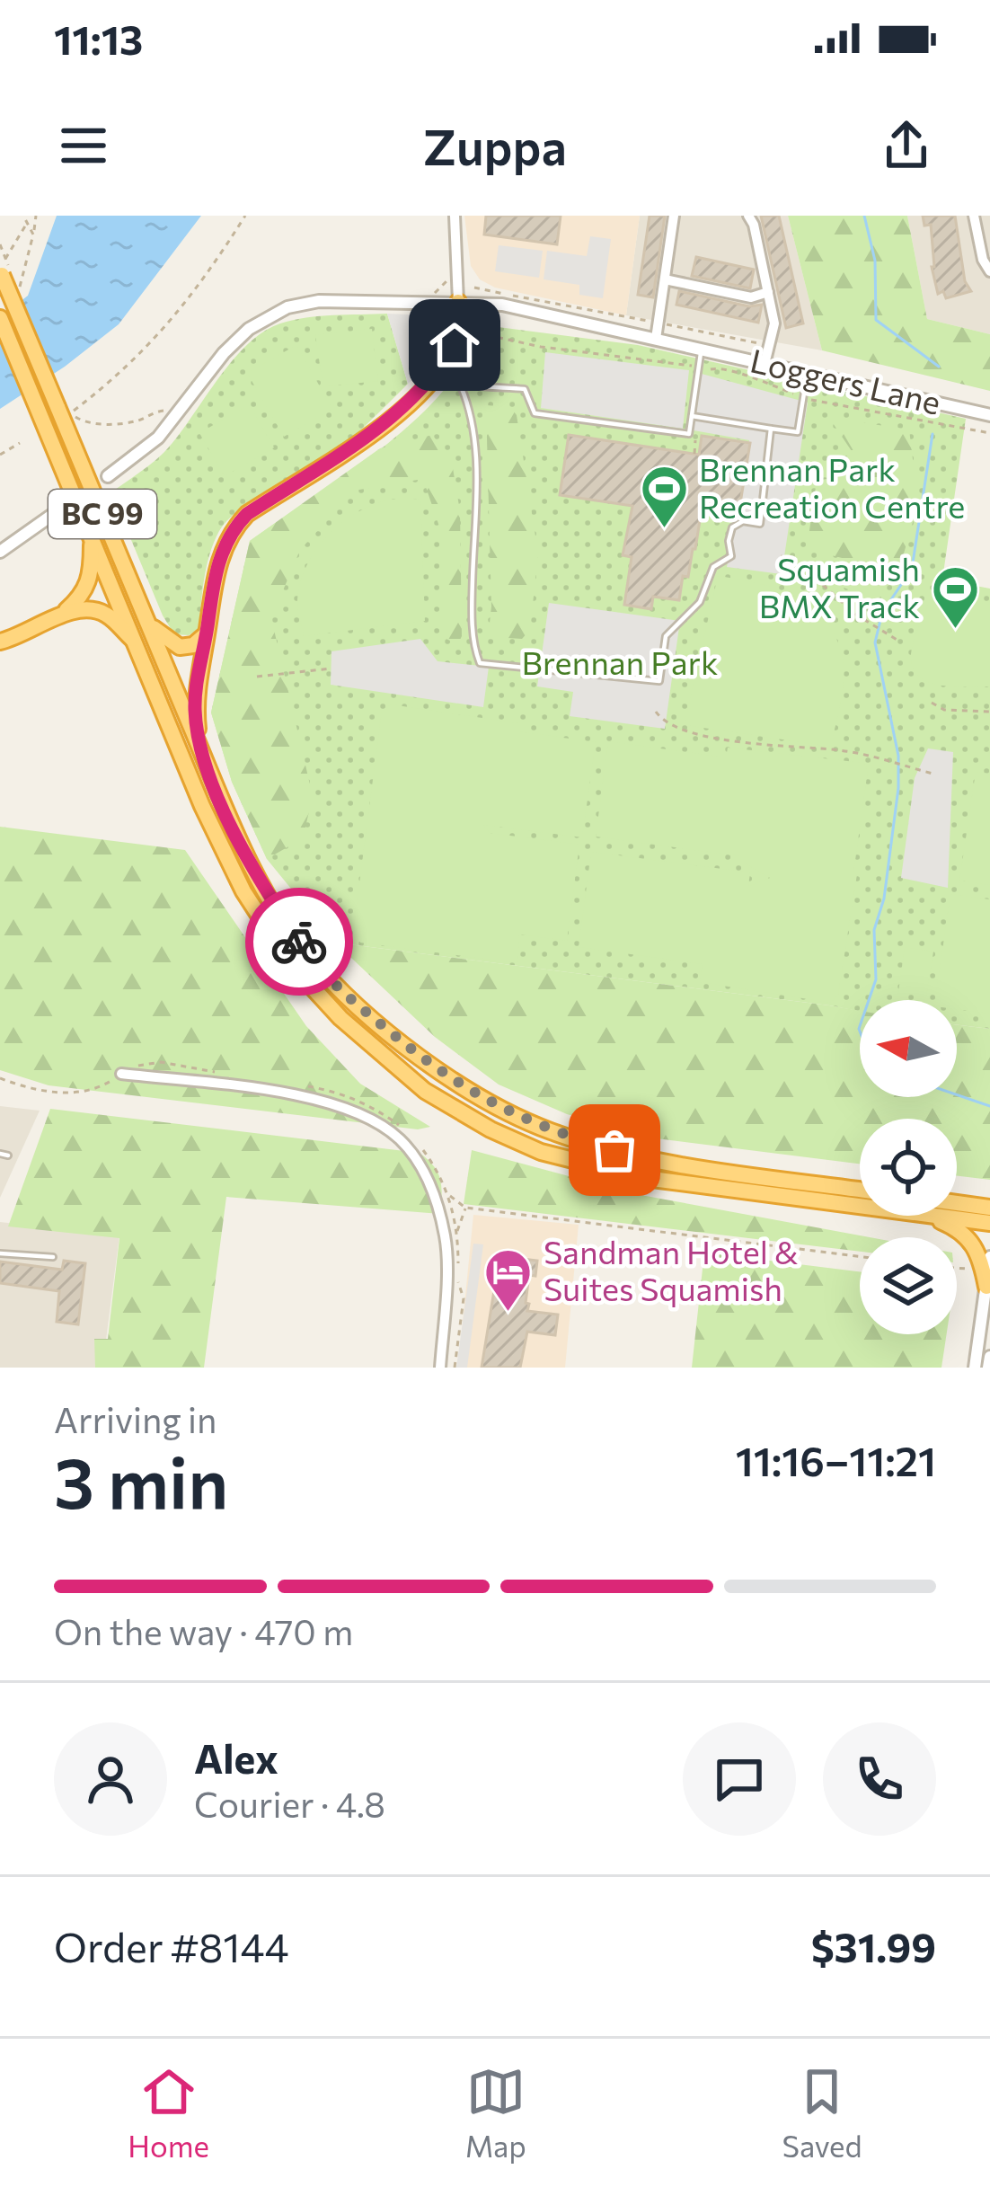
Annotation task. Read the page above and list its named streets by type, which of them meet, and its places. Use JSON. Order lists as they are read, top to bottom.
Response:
{
  "streets": {
    "highway": ["BC 99"],
    "street": ["Loggers Lane"]
  },
  "parks": ["Brennan Park"],
  "places": {
    "sports": ["Brennan Park Recreation Centre", "Squamish BMX Track"],
    "hotel": ["Sandman Hotel & Suites Squamish"]
  },
  "north": "left",
  "page": {
    "status": "11:13",
    "header": "Zuppa",
    "heading": ["3 min", "Arriving in", "11:16–11:21"],
    "panel": [
      "Alex",
      "Courier · 4.8",
      "Order #8144",
      "$31.99"
    ],
    "bar": "On the way · 470 m",
    "tabs": ["Home", "Map", "Saved"]
  }
}
